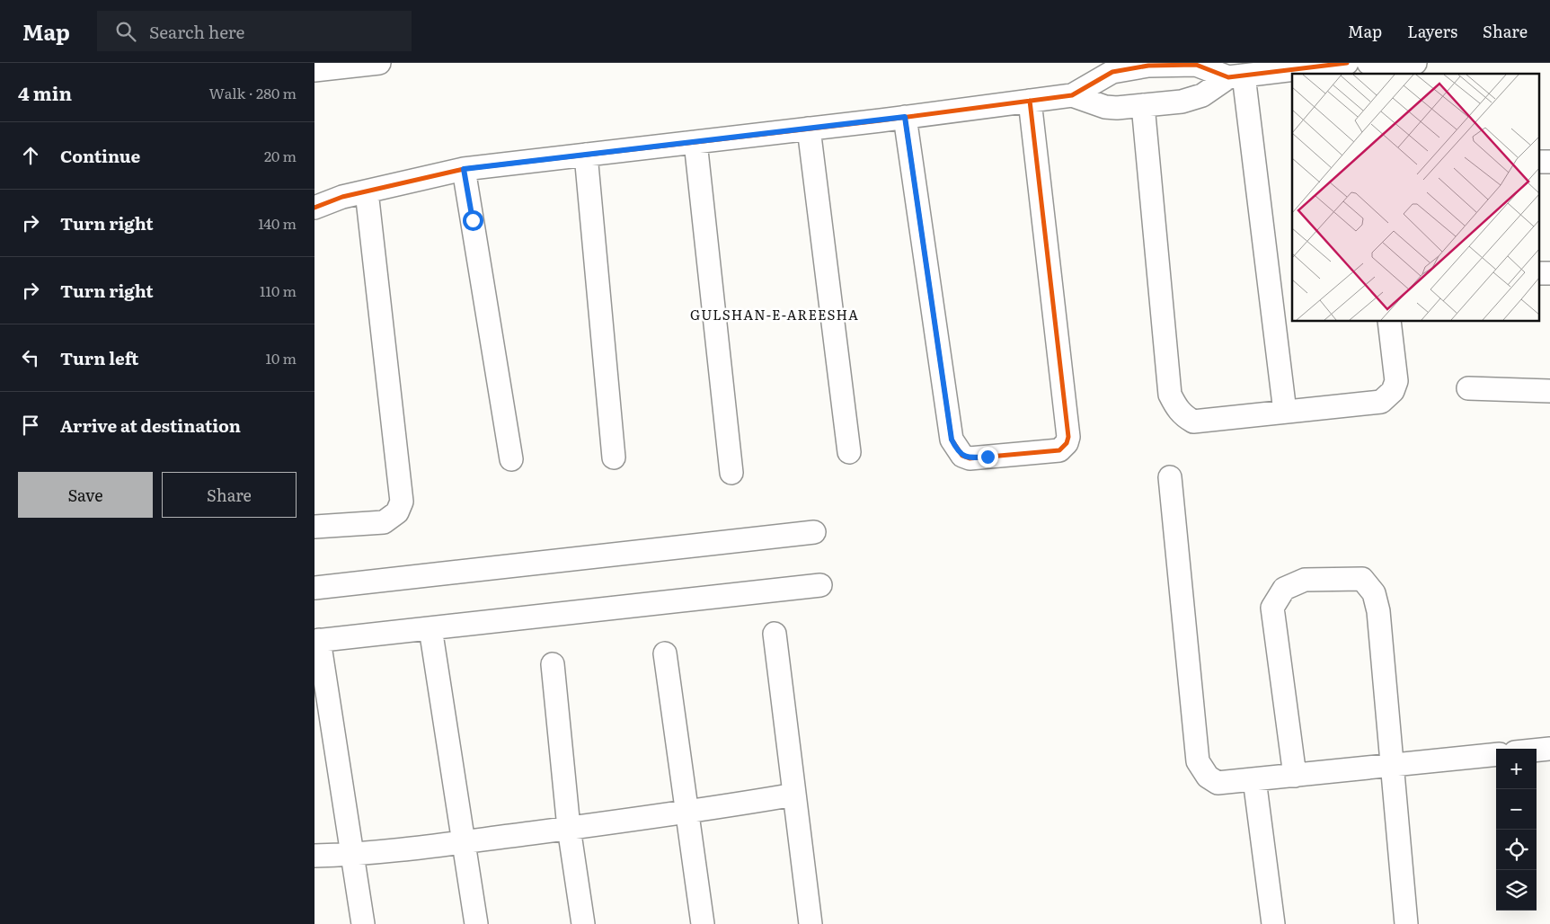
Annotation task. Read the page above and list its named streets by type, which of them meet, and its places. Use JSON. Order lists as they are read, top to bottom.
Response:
{
  "districts": ["GULSHAN-E-AREESHA"],
  "page": {
    "header": "Map",
    "search": "Search here",
    "nav": ["Map", "Layers", "Share"],
    "heading": ["4 min", "Walk · 280 m"],
    "list": [
      ["Continue", "20 m"],
      ["Turn right", "140 m"],
      ["Turn right", "110 m"],
      ["Turn left", "10 m"],
      "Arrive at destination"
    ],
    "buttons": ["Save", "Share"],
    "map_buttons": ["+", "−"]
  }
}
